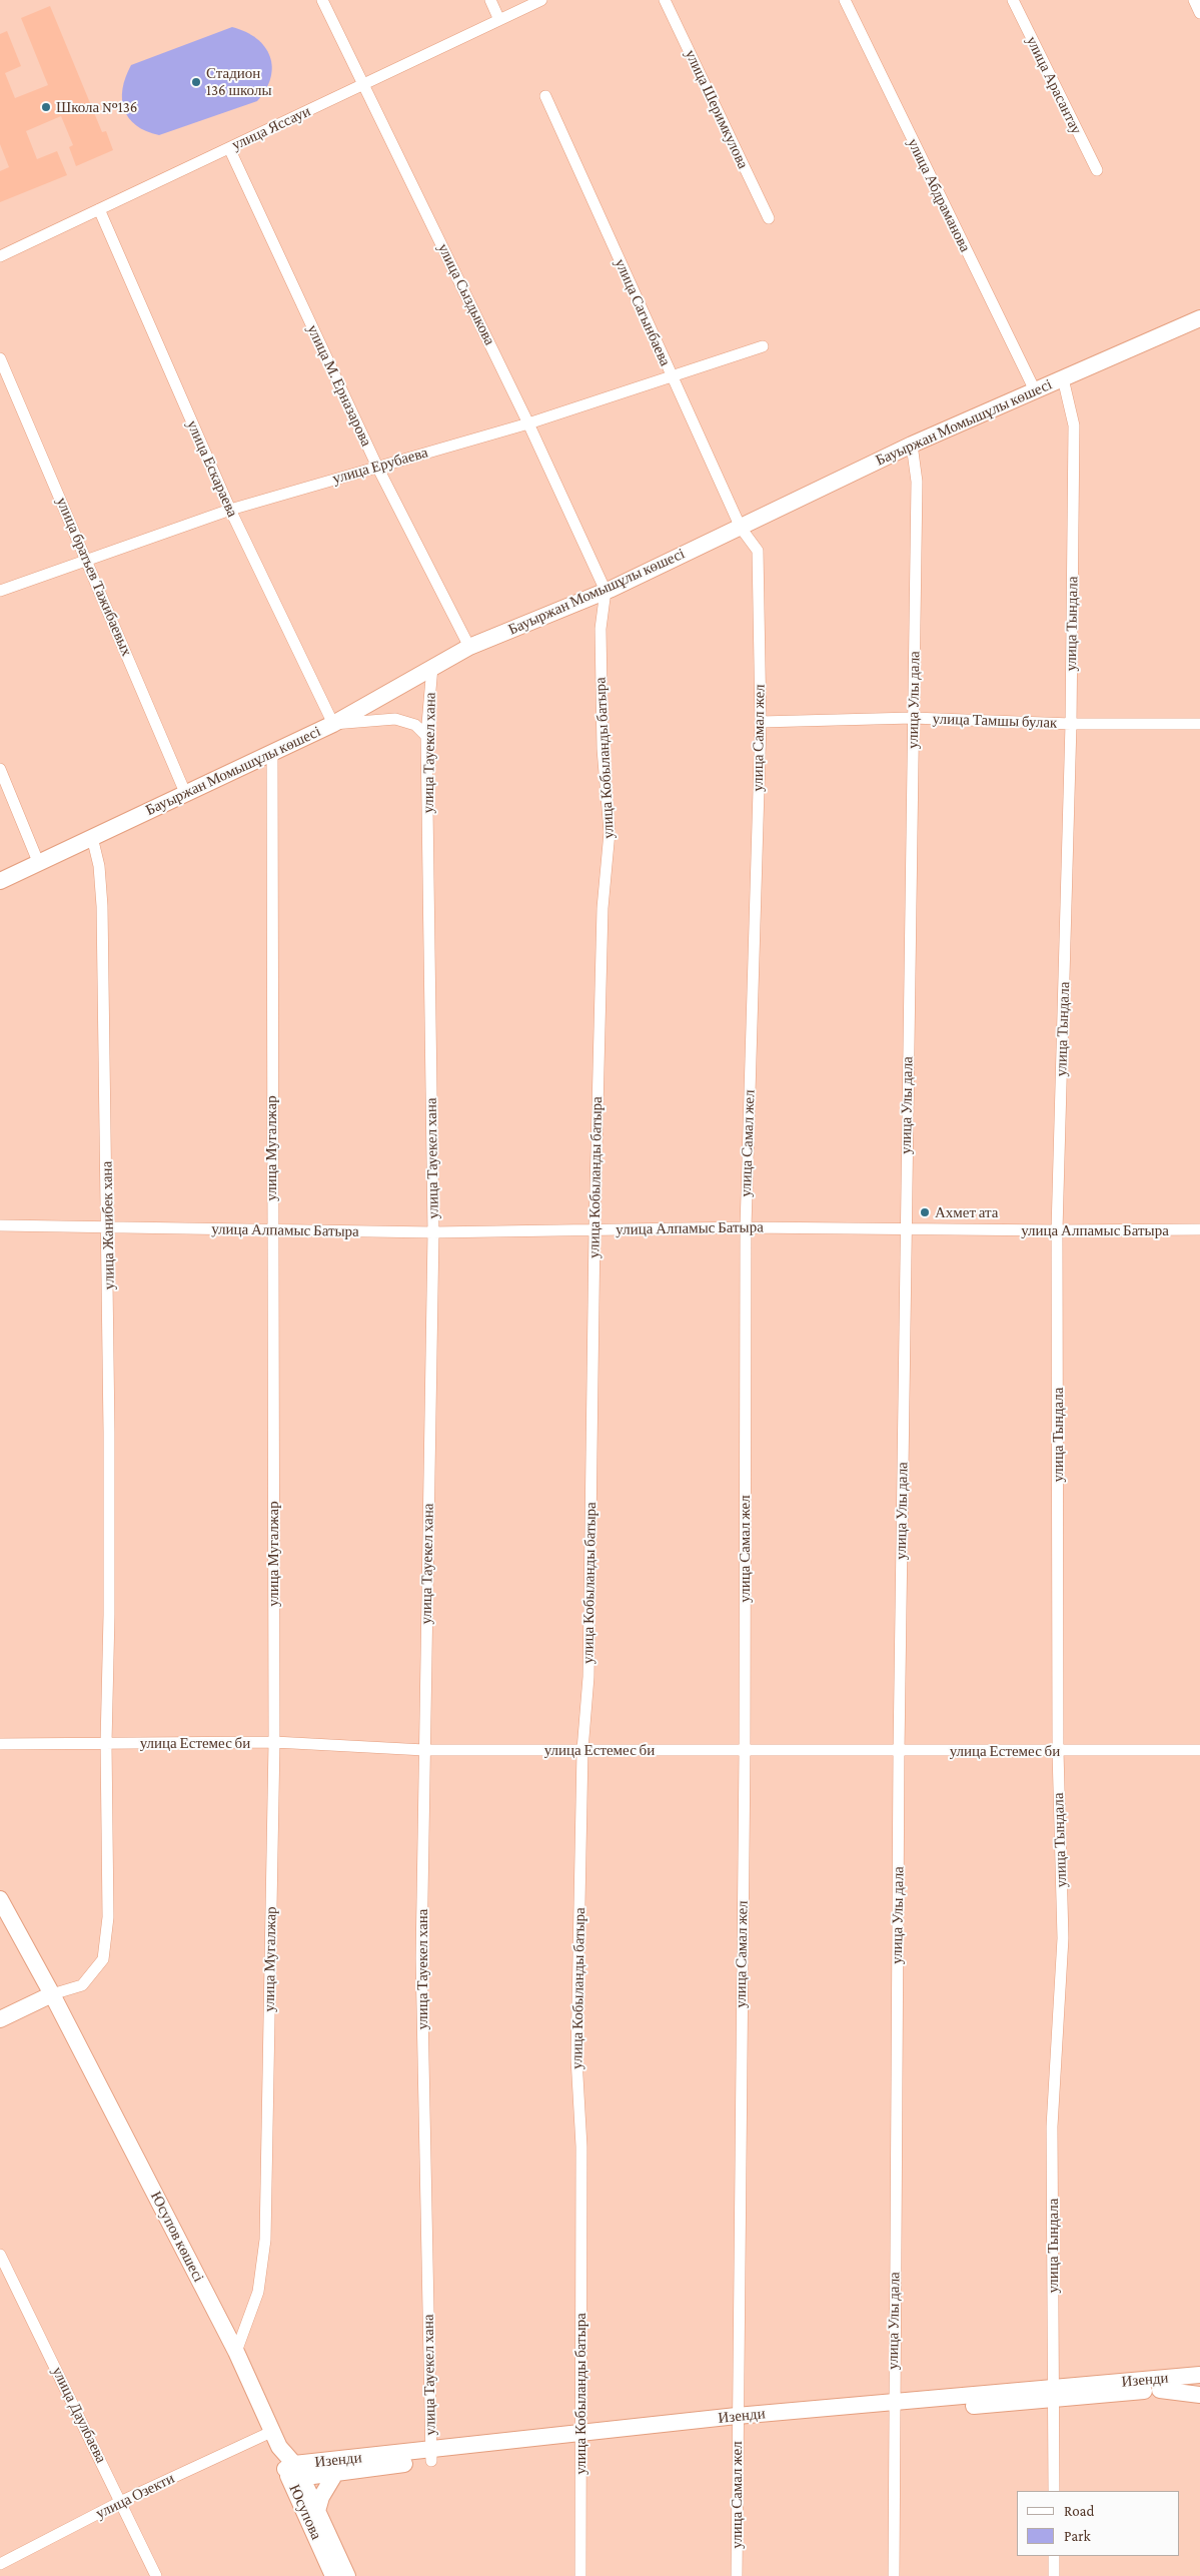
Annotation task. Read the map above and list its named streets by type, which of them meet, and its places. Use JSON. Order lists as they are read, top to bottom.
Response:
{
  "streets": {
    "street": [
      "улица Арасантау",
      "улица Шеримкулова",
      "улица Яссауи",
      "улица Абдраманова",
      "улица Сыздыкова",
      "улица Сагынбаева",
      "улица М. Ерназарова",
      "Бауыржан Момышұлы көшесі",
      "улица Ерубаева",
      "улица Ескараева",
      "улица братьев Тажибаевых",
      "улица Тындала",
      "улица Улы дала",
      "улица Тамшы булак",
      "улица Самал жел",
      "улица Тауекел хана",
      "улица Кобыланды батыра",
      "улица Мугалжар",
      "улица Жанибек хана",
      "улица Алпамыс Батыра",
      "улица Естемес би",
      "Юсупов көшесі",
      "Изенди",
      "улица Даулбаева",
      "улица Озекти",
      "Юсупова"
    ]
  },
  "crossings": [
    ["улица Яссауи", "улица Сыздыкова"],
    ["улица Яссауи", "улица М. Ерназарова"],
    ["улица Яссауи", "улица Ескараева"],
    ["улица Абдраманова", "Бауыржан Момышұлы көшесі"],
    ["улица Сыздыкова", "Бауыржан Момышұлы көшесі"],
    ["улица Сыздыкова", "улица Ерубаева"],
    ["улица Сыздыкова", "улица Кобыланды батыра"],
    ["улица Сагынбаева", "Бауыржан Момышұлы көшесі"],
    ["улица Сагынбаева", "улица Ерубаева"],
    ["улица Сагынбаева", "улица Самал жел"],
    ["улица М. Ерназарова", "Бауыржан Момышұлы көшесі"],
    ["улица М. Ерназарова", "улица Ерубаева"],
    ["Бауыржан Момышұлы көшесі", "улица Ескараева"],
    ["Бауыржан Момышұлы көшесі", "улица братьев Тажибаевых"],
    ["Бауыржан Момышұлы көшесі", "улица Тындала"],
    ["Бауыржан Момышұлы көшесі", "улица Улы дала"],
    ["Бауыржан Момышұлы көшесі", "улица Самал жел"],
    ["Бауыржан Момышұлы көшесі", "улица Тауекел хана"],
    ["Бауыржан Момышұлы көшесі", "улица Кобыланды батыра"],
    ["Бауыржан Момышұлы көшесі", "улица Мугалжар"],
    ["Бауыржан Момышұлы көшесі", "улица Жанибек хана"],
    ["улица Ерубаева", "улица Ескараева"],
    ["улица Ерубаева", "улица братьев Тажибаевых"],
    ["улица Тындала", "улица Тамшы булак"],
    ["улица Тындала", "улица Алпамыс Батыра"],
    ["улица Тындала", "улица Естемес би"],
    ["улица Тындала", "Изенди"],
    ["улица Улы дала", "улица Тамшы булак"],
    ["улица Улы дала", "улица Алпамыс Батыра"],
    ["улица Улы дала", "улица Естемес би"],
    ["улица Улы дала", "Изенди"],
    ["улица Тамшы булак", "улица Самал жел"],
    ["улица Самал жел", "улица Алпамыс Батыра"],
    ["улица Самал жел", "улица Естемес би"],
    ["улица Самал жел", "Изенди"],
    ["улица Тауекел хана", "улица Алпамыс Батыра"],
    ["улица Тауекел хана", "улица Естемес би"],
    ["улица Тауекел хана", "Изенди"],
    ["улица Кобыланды батыра", "улица Алпамыс Батыра"],
    ["улица Кобыланды батыра", "улица Естемес би"],
    ["улица Кобыланды батыра", "Изенди"],
    ["улица Мугалжар", "улица Алпамыс Батыра"],
    ["улица Мугалжар", "улица Естемес би"],
    ["улица Мугалжар", "Юсупов көшесі"],
    ["улица Жанибек хана", "улица Алпамыс Батыра"],
    ["улица Жанибек хана", "улица Естемес би"],
    ["улица Жанибек хана", "Юсупов көшесі"],
    ["Юсупов көшесі", "улица Озекти"],
    ["Юсупов көшесі", "Юсупова"],
    ["Изенди", "Юсупова"],
    ["улица Даулбаева", "улица Озекти"]
  ],
  "places": ["Стадион 136 школы", "Школа №136", "Ахмет ата"],
  "legend": ["Road", "Park"]
}
